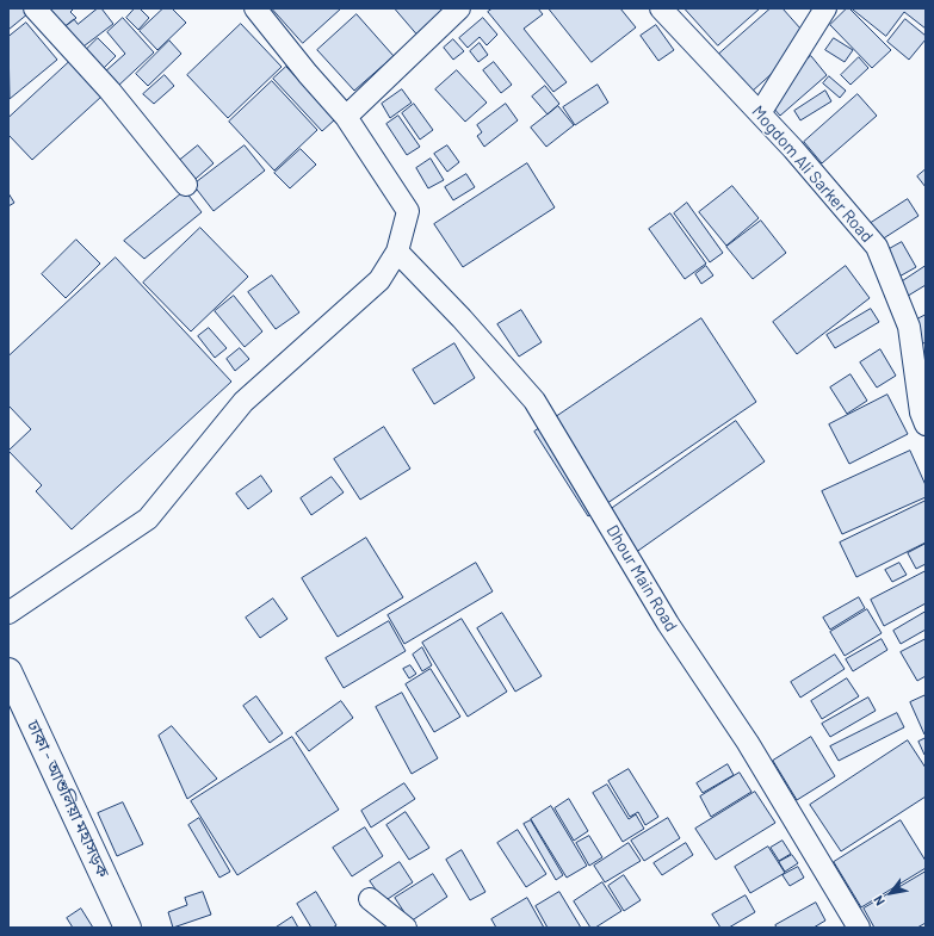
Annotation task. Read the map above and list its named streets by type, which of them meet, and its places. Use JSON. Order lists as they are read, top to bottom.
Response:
{
  "streets": {
    "highway": ["ঢাকা - আশুলিয়া মহাসড়ক"],
    "street": ["Mogdom Ali Sarker Road", "Dhour Main Road"]
  },
  "north": "bottom left"
}
